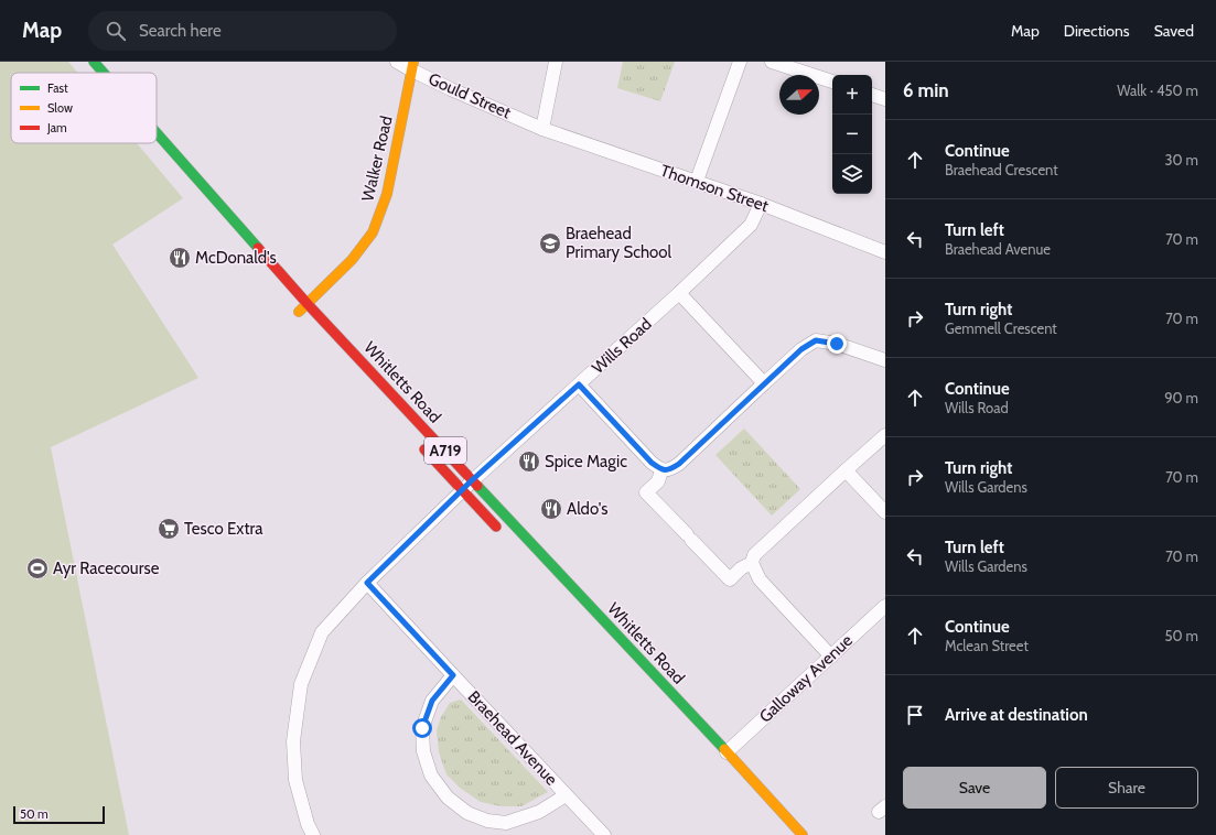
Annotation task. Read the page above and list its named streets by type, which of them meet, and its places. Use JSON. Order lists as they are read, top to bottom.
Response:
{
  "streets": {
    "main road": ["Walker Road", "Whitletts Road", "A719"],
    "street": [
      "Gould Street",
      "Thomson Street",
      "Wills Road",
      "Galloway Avenue",
      "Braehead Avenue"
    ]
  },
  "crossings": [
    ["Gould Street", "Walker Road"],
    ["Gould Street", "Thomson Street"],
    ["Walker Road", "Whitletts Road"],
    ["Thomson Street", "Wills Road"],
    ["Wills Road", "Whitletts Road"],
    ["Wills Road", "Braehead Avenue"],
    ["Whitletts Road", "Galloway Avenue"]
  ],
  "places": {
    "school or university": ["Braehead Primary School"],
    "restaurant": ["McDonald's", "Spice Magic", "Aldo's"],
    "supermarket": ["Tesco Extra"],
    "sports": ["Ayr Racecourse"]
  },
  "legend": ["Fast", "Slow", "Jam"],
  "scale_bar": "50 m",
  "north": "right",
  "page": {
    "header": "Map",
    "search": "Search here",
    "nav": ["Map", "Directions", "Saved"],
    "heading": ["6 min", "Walk · 450 m"],
    "map_buttons": ["+", "−"],
    "list": [
      ["Continue", "Braehead Crescent", "30 m"],
      ["Turn left", "Braehead Avenue", "70 m"],
      ["Turn right", "Gemmell Crescent", "70 m"],
      ["Continue", "Wills Road", "90 m"],
      ["Turn right", "Wills Gardens", "70 m"],
      ["Turn left", "Wills Gardens", "70 m"],
      ["Continue", "Mclean Street", "50 m"],
      "Arrive at destination"
    ],
    "buttons": ["Save", "Share"],
    "scale": "50 m"
  }
}
